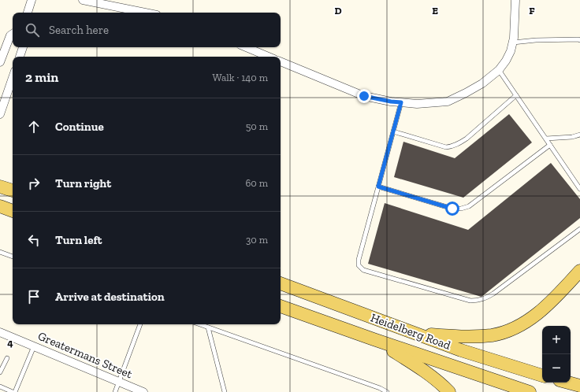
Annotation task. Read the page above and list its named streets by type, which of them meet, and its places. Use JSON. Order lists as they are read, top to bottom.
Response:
{
  "streets": {
    "main road": ["Heidelberg Road"],
    "street": ["Greatermans Street"]
  },
  "page": {
    "search": "Search here",
    "heading": ["2 min", "Walk · 140 m"],
    "list": [
      ["Continue", "50 m"],
      ["Turn right", "60 m"],
      ["Turn left", "30 m"],
      "Arrive at destination"
    ],
    "map_buttons": ["+", "−"]
  },
  "grid": {
    "columns": ["D", "E", "F"],
    "rows": ["4"]
  }
}
